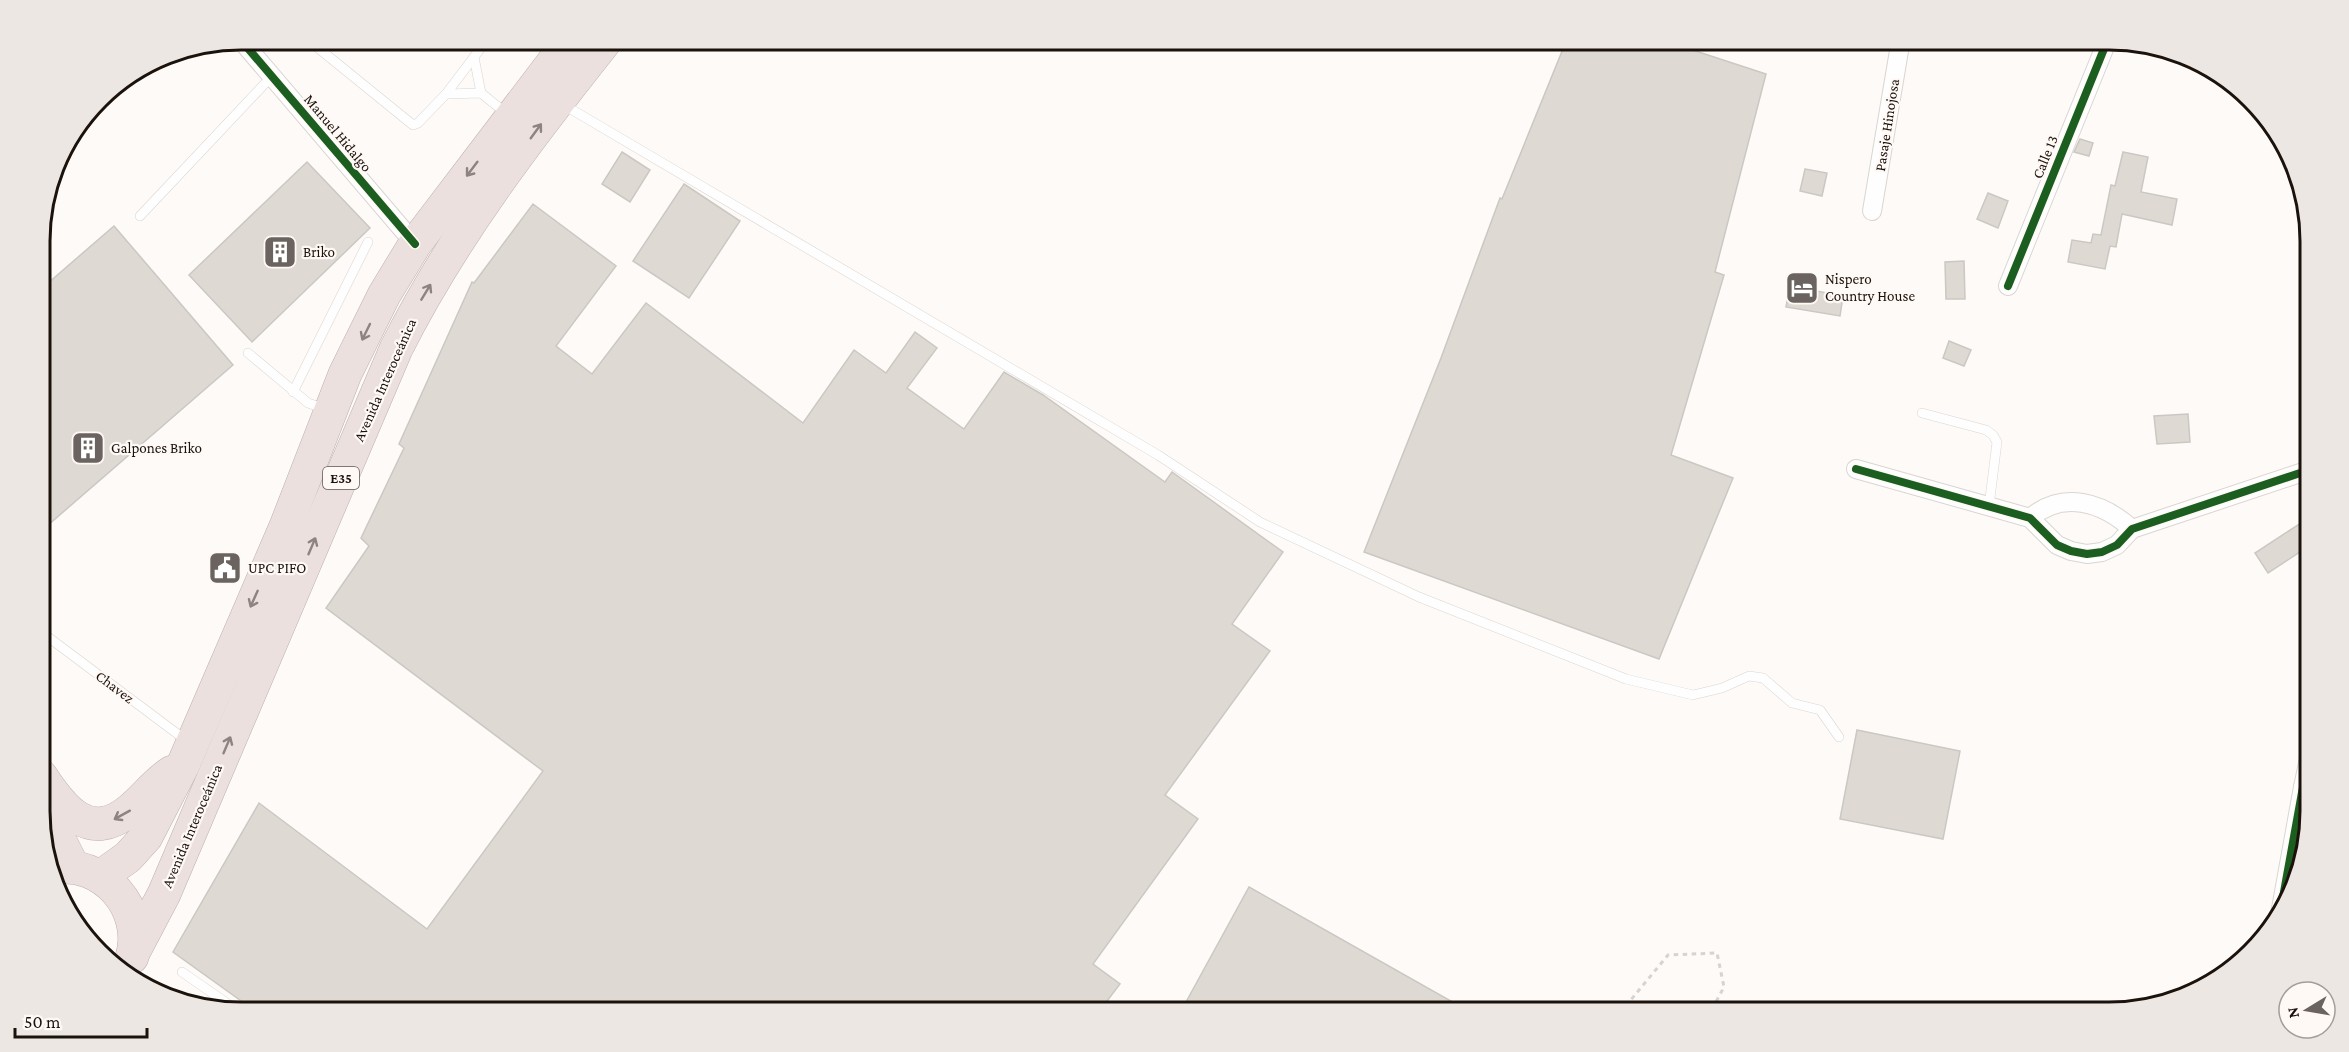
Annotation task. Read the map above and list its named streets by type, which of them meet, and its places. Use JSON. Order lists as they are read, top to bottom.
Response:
{
  "streets": {
    "highway": ["Avenida Interoceánica", "E35"],
    "street": ["Pasaje Hinojosa", "Manuel Hidalgo", "Calle 13"],
    "lane": ["Chavez"]
  },
  "crossings": [
    ["Manuel Hidalgo", "E35"],
    ["Avenida Interoceánica", "E35"],
    ["E35", "Chavez"]
  ],
  "places": {
    "building": ["Briko", "Galpones Briko"],
    "hotel": ["Nispero Country House"],
    "public building": ["UPC PIFO"]
  },
  "scale_bar": "50 m",
  "north": "left"
}
